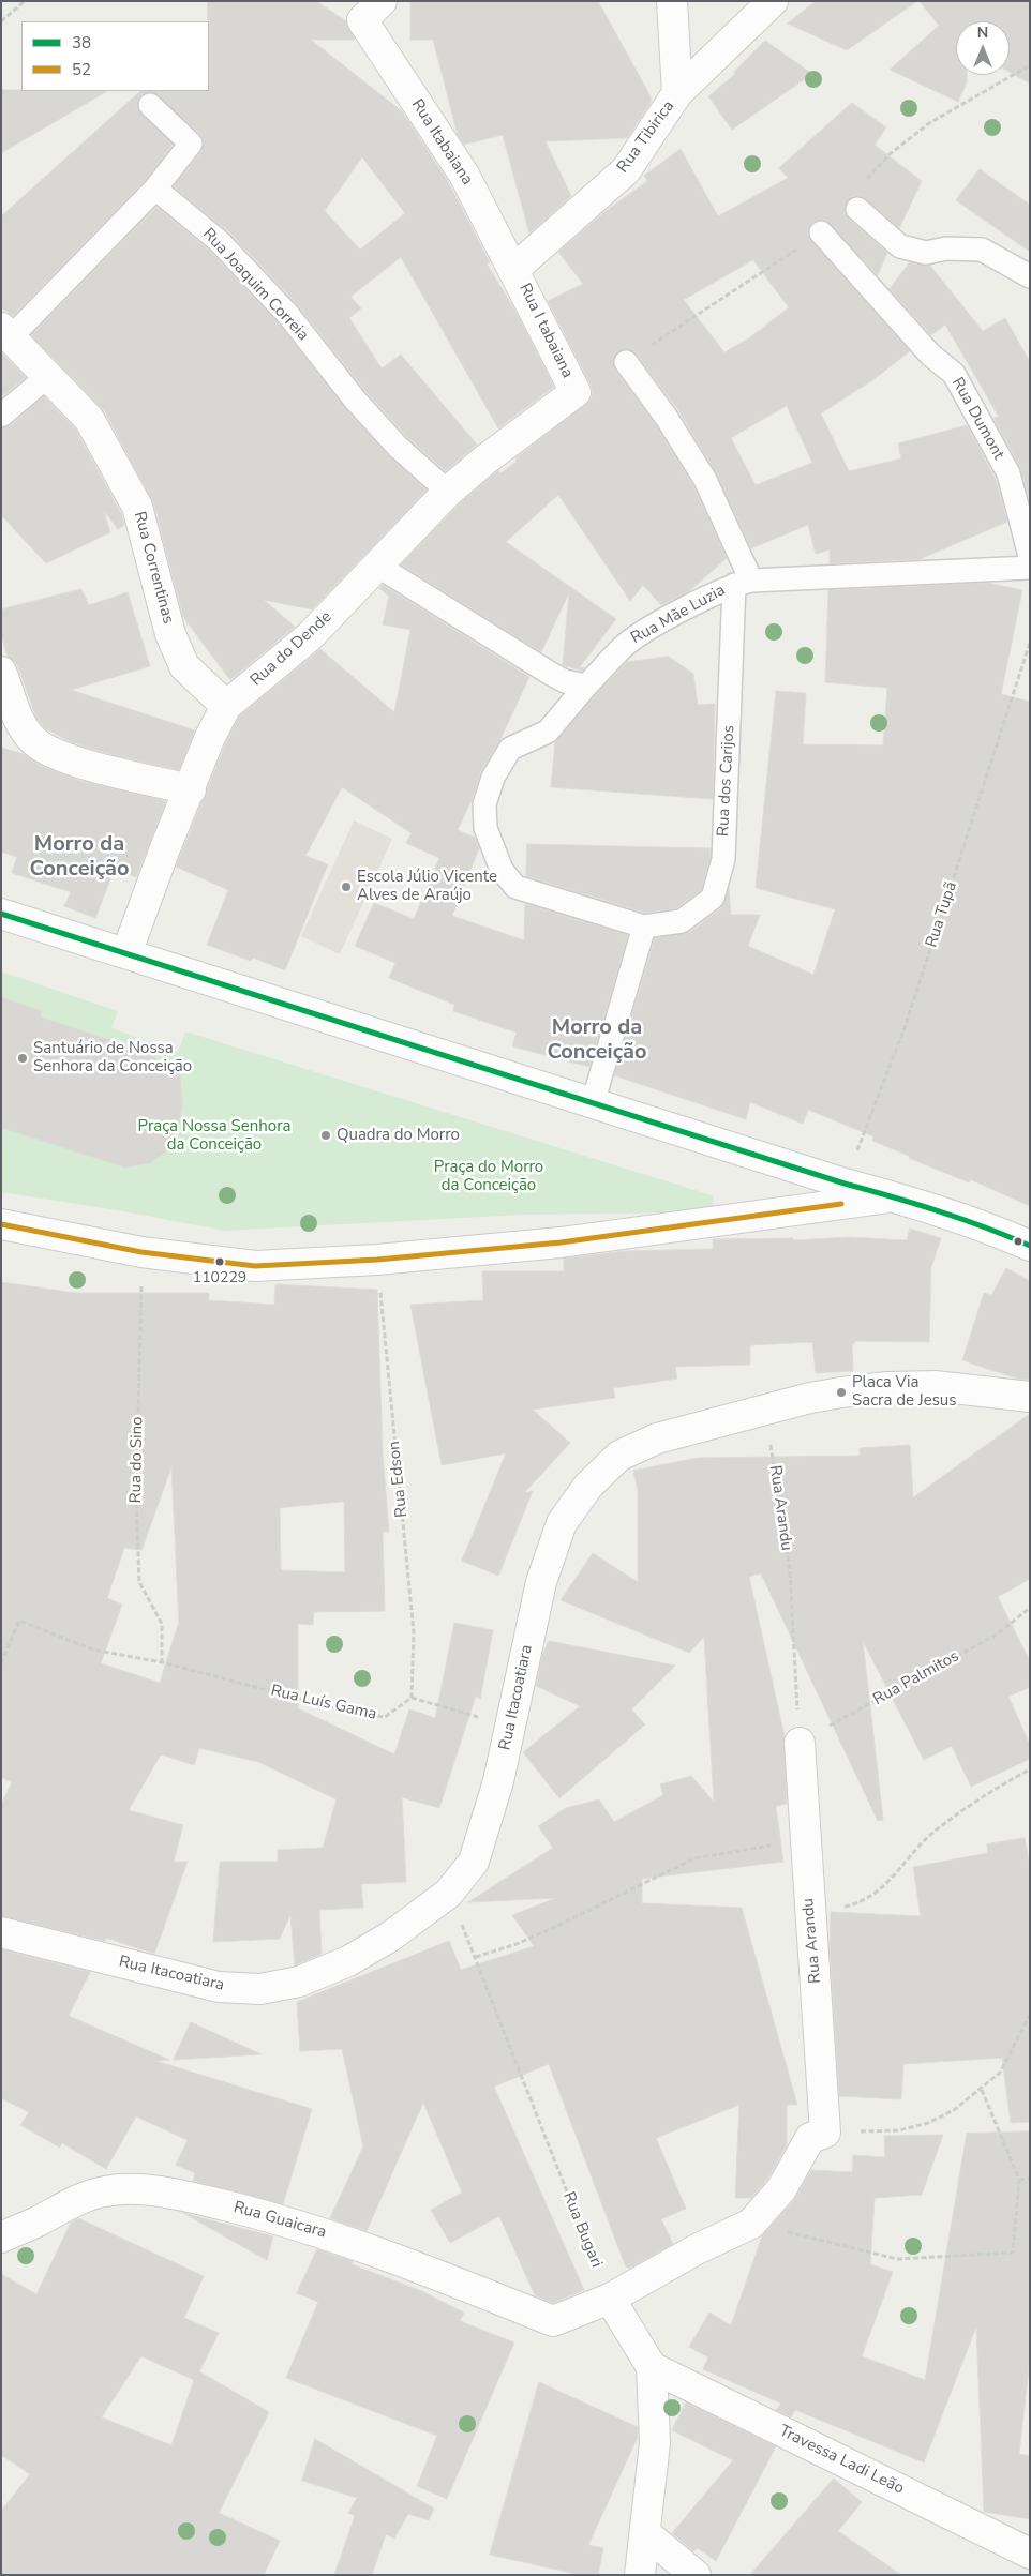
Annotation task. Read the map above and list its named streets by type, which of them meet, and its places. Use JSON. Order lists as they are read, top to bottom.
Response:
{
  "streets": {
    "street": [
      "Rua Tibirica",
      "Rua Itabaiana",
      "Rua I tabaiana",
      "Rua Correntinas",
      "Rua do Dende",
      "Rua Arandu",
      "Rua Itacoatiara",
      "Rua Guaicara",
      "Travessa Ladi Leão"
    ],
    "lane": [
      "Rua Joaquim Correia",
      "Rua Dumont",
      "Rua Mãe Luzia",
      "Rua dos Carijos"
    ],
    "path": [
      "Rua Tupã",
      "Rua do Sino",
      "Rua Edson",
      "Rua Palmitos",
      "Rua Luís Gama",
      "Rua Bugari"
    ]
  },
  "crossings": [
    ["Rua Tibirica", "Rua Itabaiana"],
    ["Rua Tibirica", "Rua I tabaiana"],
    ["Rua Itabaiana", "Rua I tabaiana"],
    ["Rua Joaquim Correia", "Rua do Dende"],
    ["Rua I tabaiana", "Rua do Dende"],
    ["Rua Correntinas", "Rua do Dende"],
    ["Rua Mãe Luzia", "Rua dos Carijos"],
    ["Rua do Sino", "Rua Luís Gama"],
    ["Rua Edson", "Rua Luís Gama"],
    ["Rua Arandu", "Rua Palmitos"],
    ["Rua Arandu", "Rua Itacoatiara"],
    ["Rua Itacoatiara", "Rua Bugari"],
    ["Rua Guaicara", "Rua Bugari"]
  ],
  "districts": ["Morro da Conceição", "Morro da Conceição"],
  "parks": ["Praça Nossa Senhora da Conceição", "Praça do Morro da Conceição"],
  "places": [
    "Escola Júlio Vicente Alves de Araújo",
    "Santuário de Nossa Senhora da Conceição",
    "Quadra do Morro",
    "110229",
    "Placa Via Sacra de Jesus"
  ],
  "lines": ["transit line 38", "transit line 52"],
  "legend": ["38", "52"],
  "north": "top"
}
